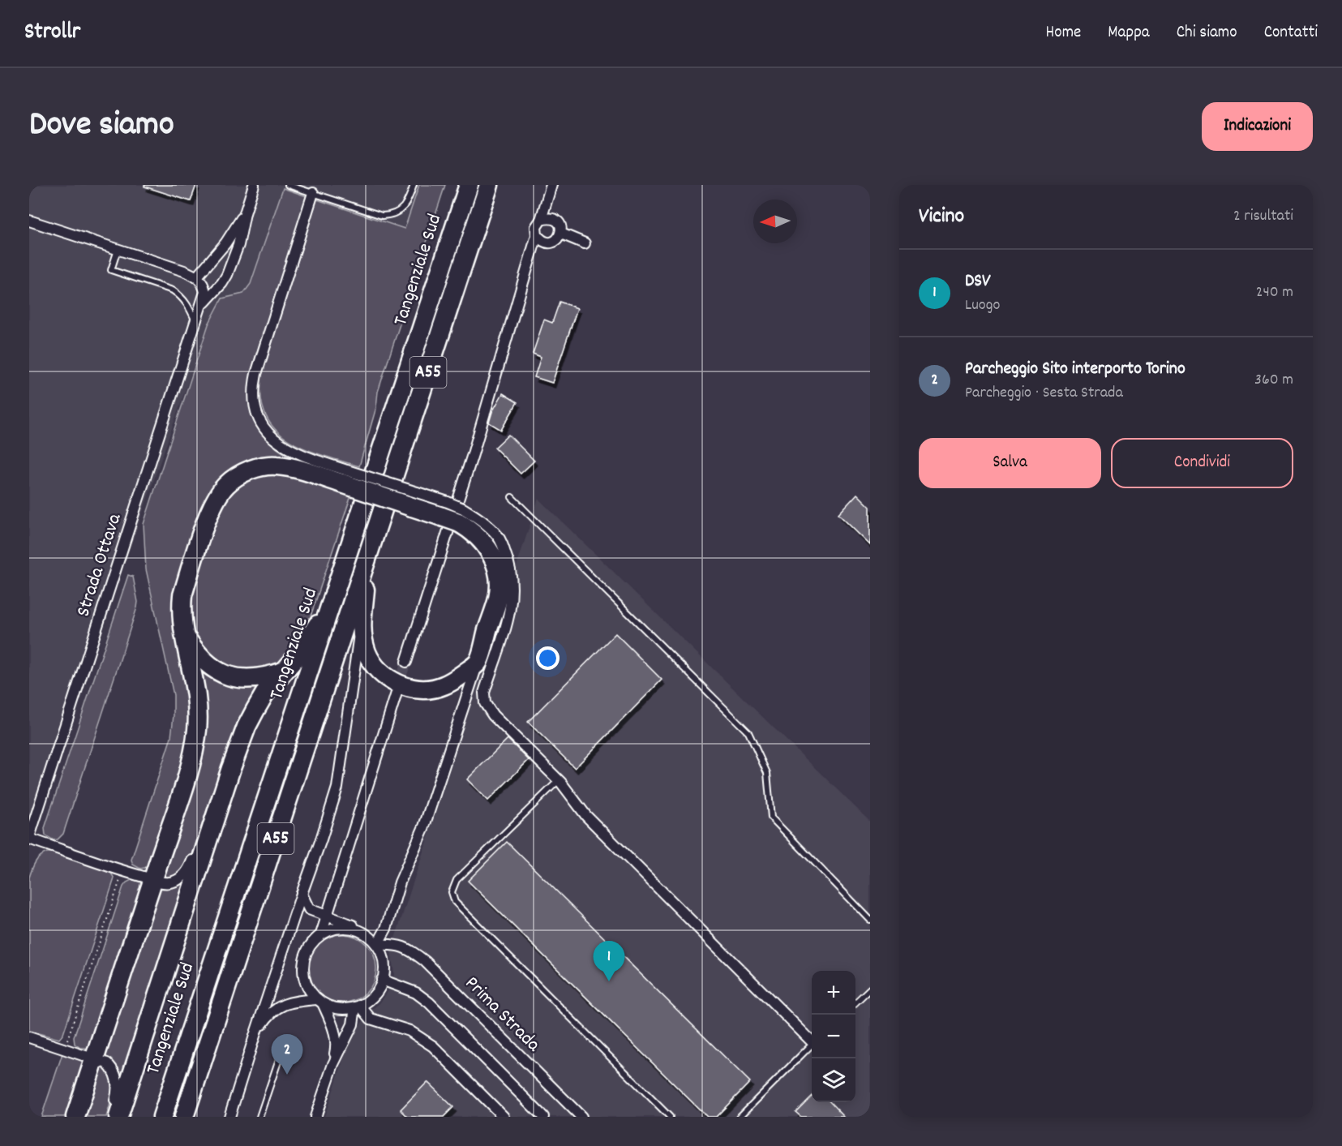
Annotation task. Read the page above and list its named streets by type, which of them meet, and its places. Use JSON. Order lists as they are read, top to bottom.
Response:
{
  "streets": {
    "highway": ["Tangenziale Sud", "A55"],
    "street": ["Strada Ottava", "Prima Strada"]
  },
  "north": "left",
  "page": {
    "header": "Strollr",
    "nav": [
      "Home",
      "Mappa",
      "Chi siamo",
      "Contatti"
    ],
    "title": "Dove siamo",
    "buttons": [
      "Indicazioni",
      ["Salva", "Condividi"]
    ],
    "heading": ["Vicino", "2 risultati"],
    "list": [
      {
        "mark": "1",
        "name": "DSV",
        "note": "Luogo",
        "value": "240 m"
      },
      {
        "mark": "2",
        "name": "Parcheggio Sito interporto Torino",
        "note": "Parcheggio · Sesta Strada",
        "value": "360 m"
      }
    ],
    "pins": ["1", "2"],
    "map_buttons": ["+", "−"]
  }
}
